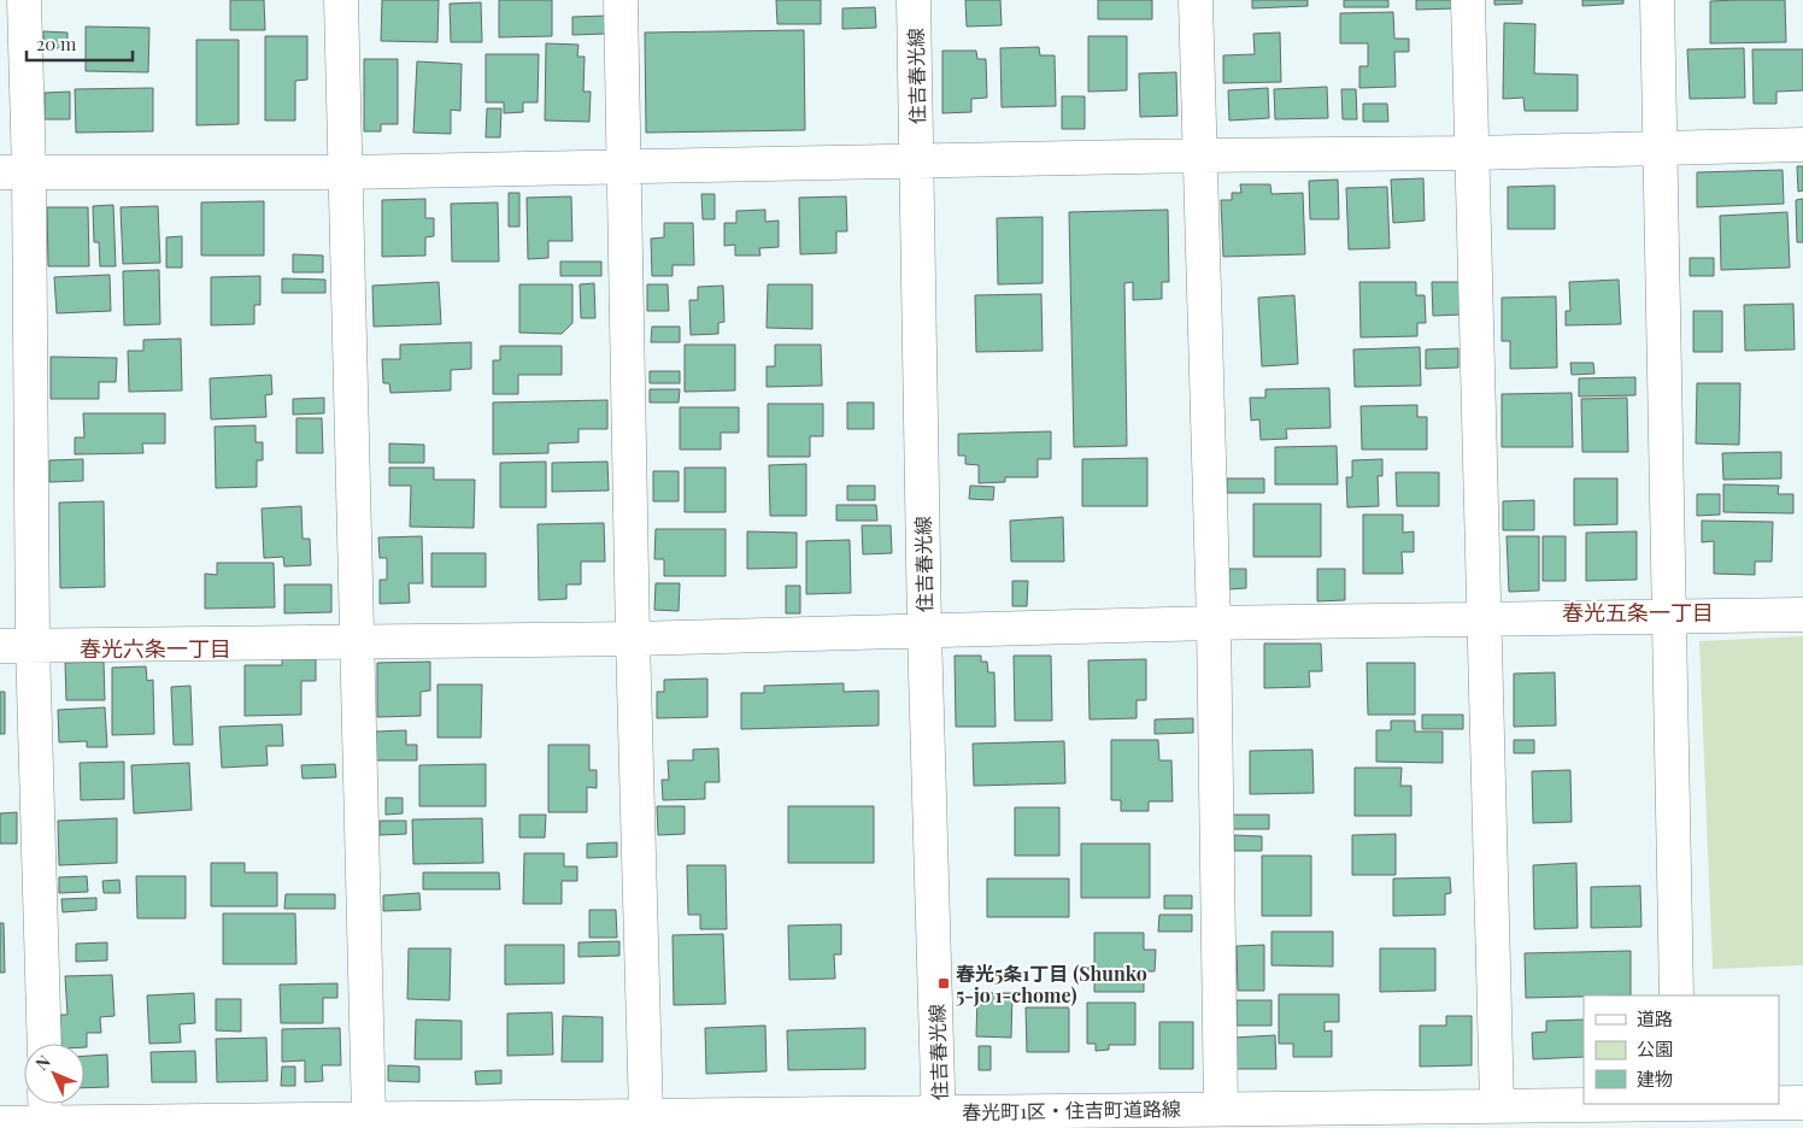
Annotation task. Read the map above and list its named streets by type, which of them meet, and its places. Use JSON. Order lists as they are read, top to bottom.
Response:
{
  "streets": {
    "street": ["住吉春光線", "春光町1区・住吉町道路線"]
  },
  "crossings": [
    ["住吉春光線", "春光町1区・住吉町道路線"]
  ],
  "districts": ["春光五条一丁目", "春光六条一丁目"],
  "places": {
    "transit": ["春光5条1丁目 (Shunko 5-jo 1-chome)"]
  },
  "legend": ["道路", "公園", "建物"],
  "scale_bar": "20 m",
  "north": "top left"
}
